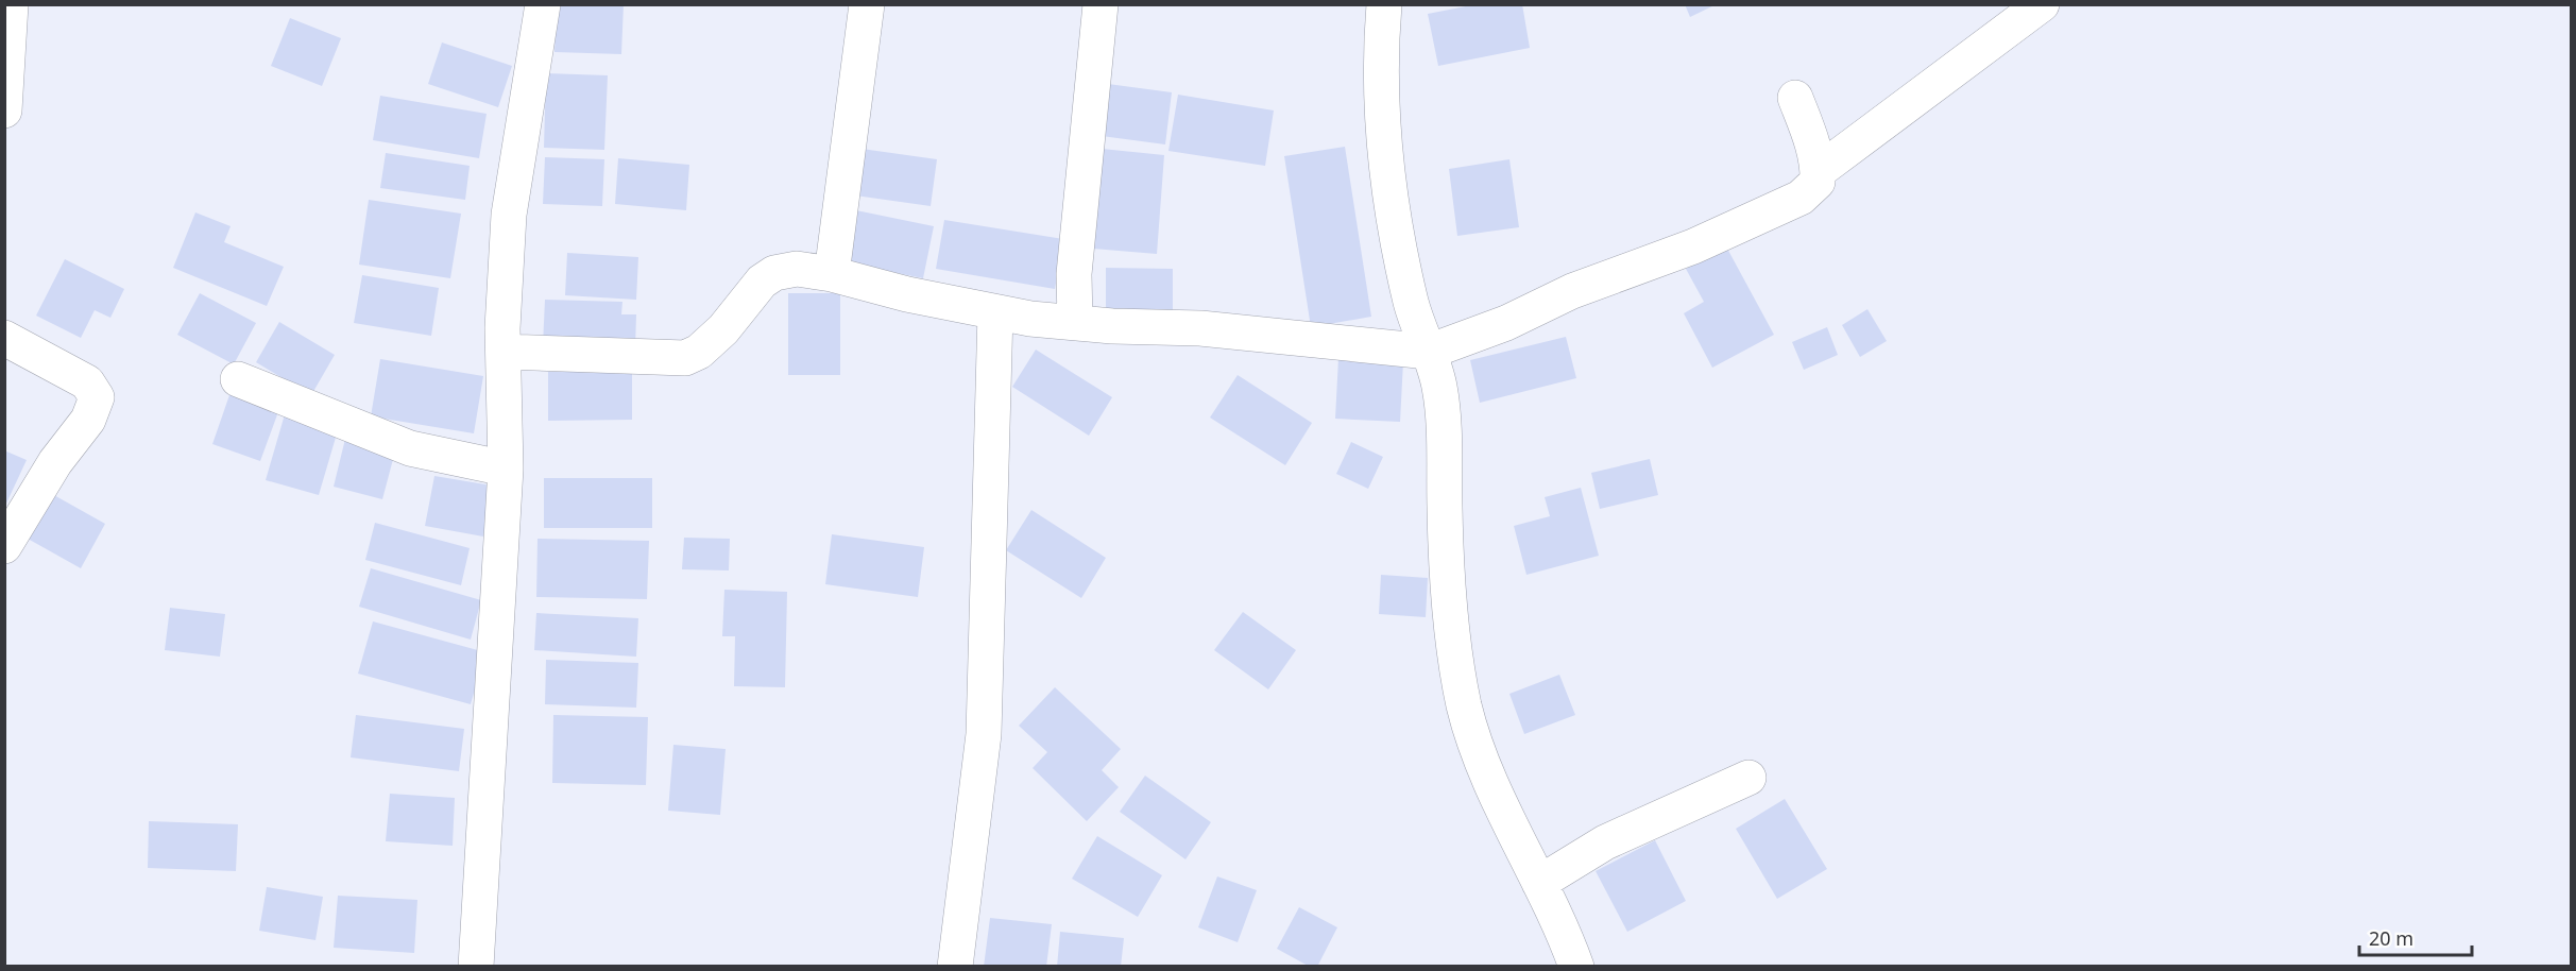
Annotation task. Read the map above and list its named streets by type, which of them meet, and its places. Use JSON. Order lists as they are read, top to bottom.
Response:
{
  "scale_bar": "20 m"
}
